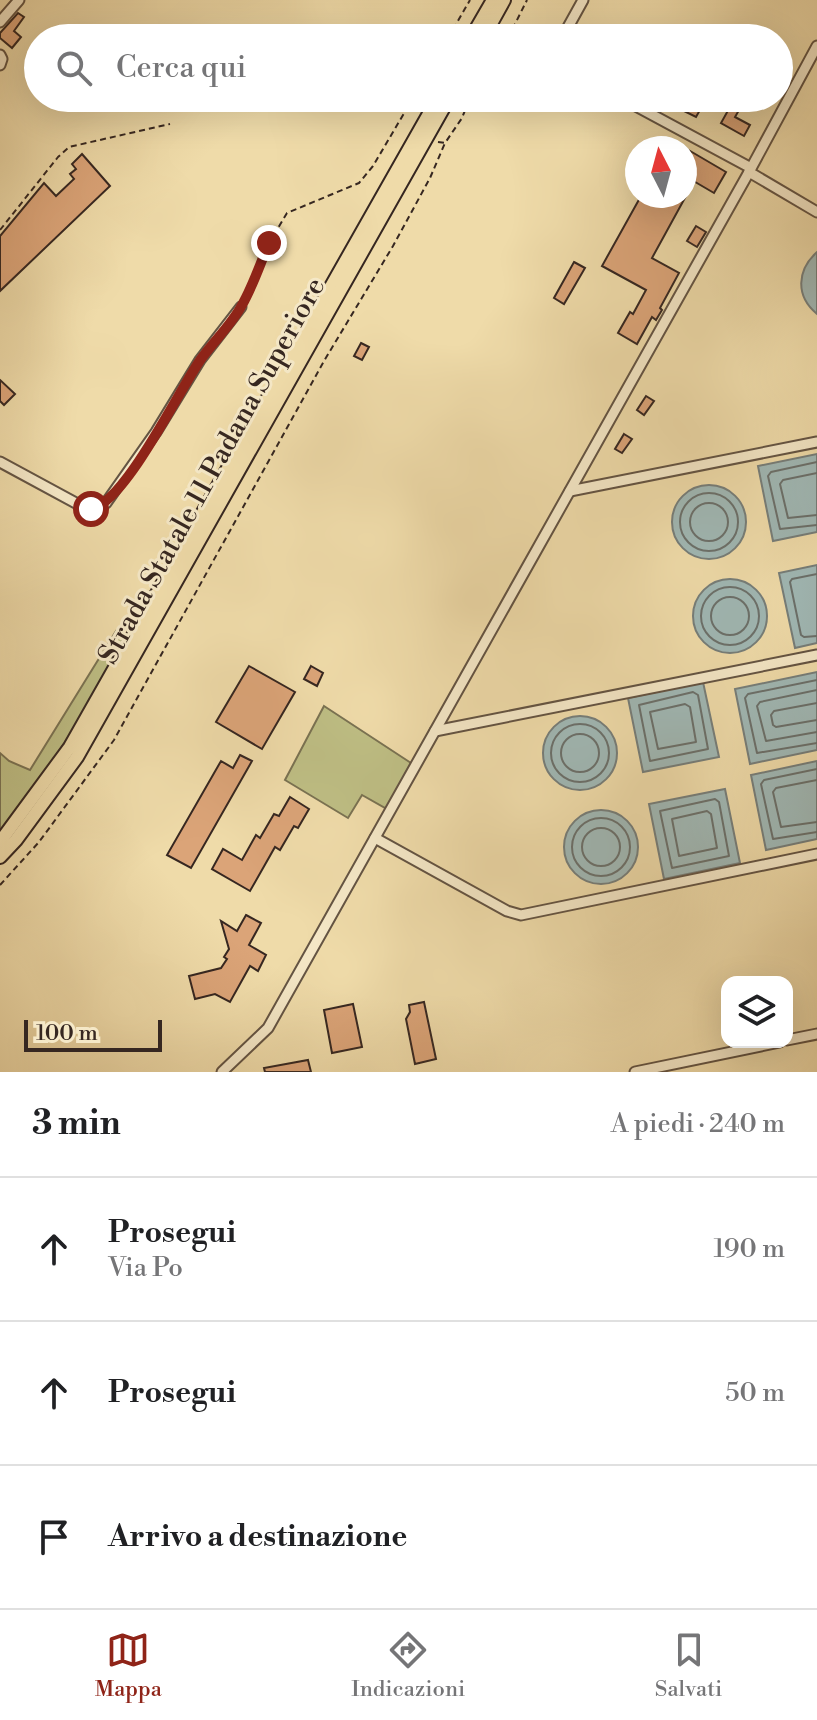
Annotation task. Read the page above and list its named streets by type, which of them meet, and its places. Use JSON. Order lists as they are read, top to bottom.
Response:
{
  "streets": {
    "highway": ["Strada Statale 11 Padana Superiore"]
  },
  "scale_bar": "100 m",
  "north": "top",
  "page": {
    "search": "Cerca qui",
    "scale": "100 m",
    "heading": ["3 min", "A piedi · 240 m"],
    "list": [
      ["Prosegui", "Via Po", "190 m"],
      ["Prosegui", "50 m"],
      "Arrivo a destinazione"
    ],
    "nav": ["Mappa", "Indicazioni", "Salvati"]
  }
}
